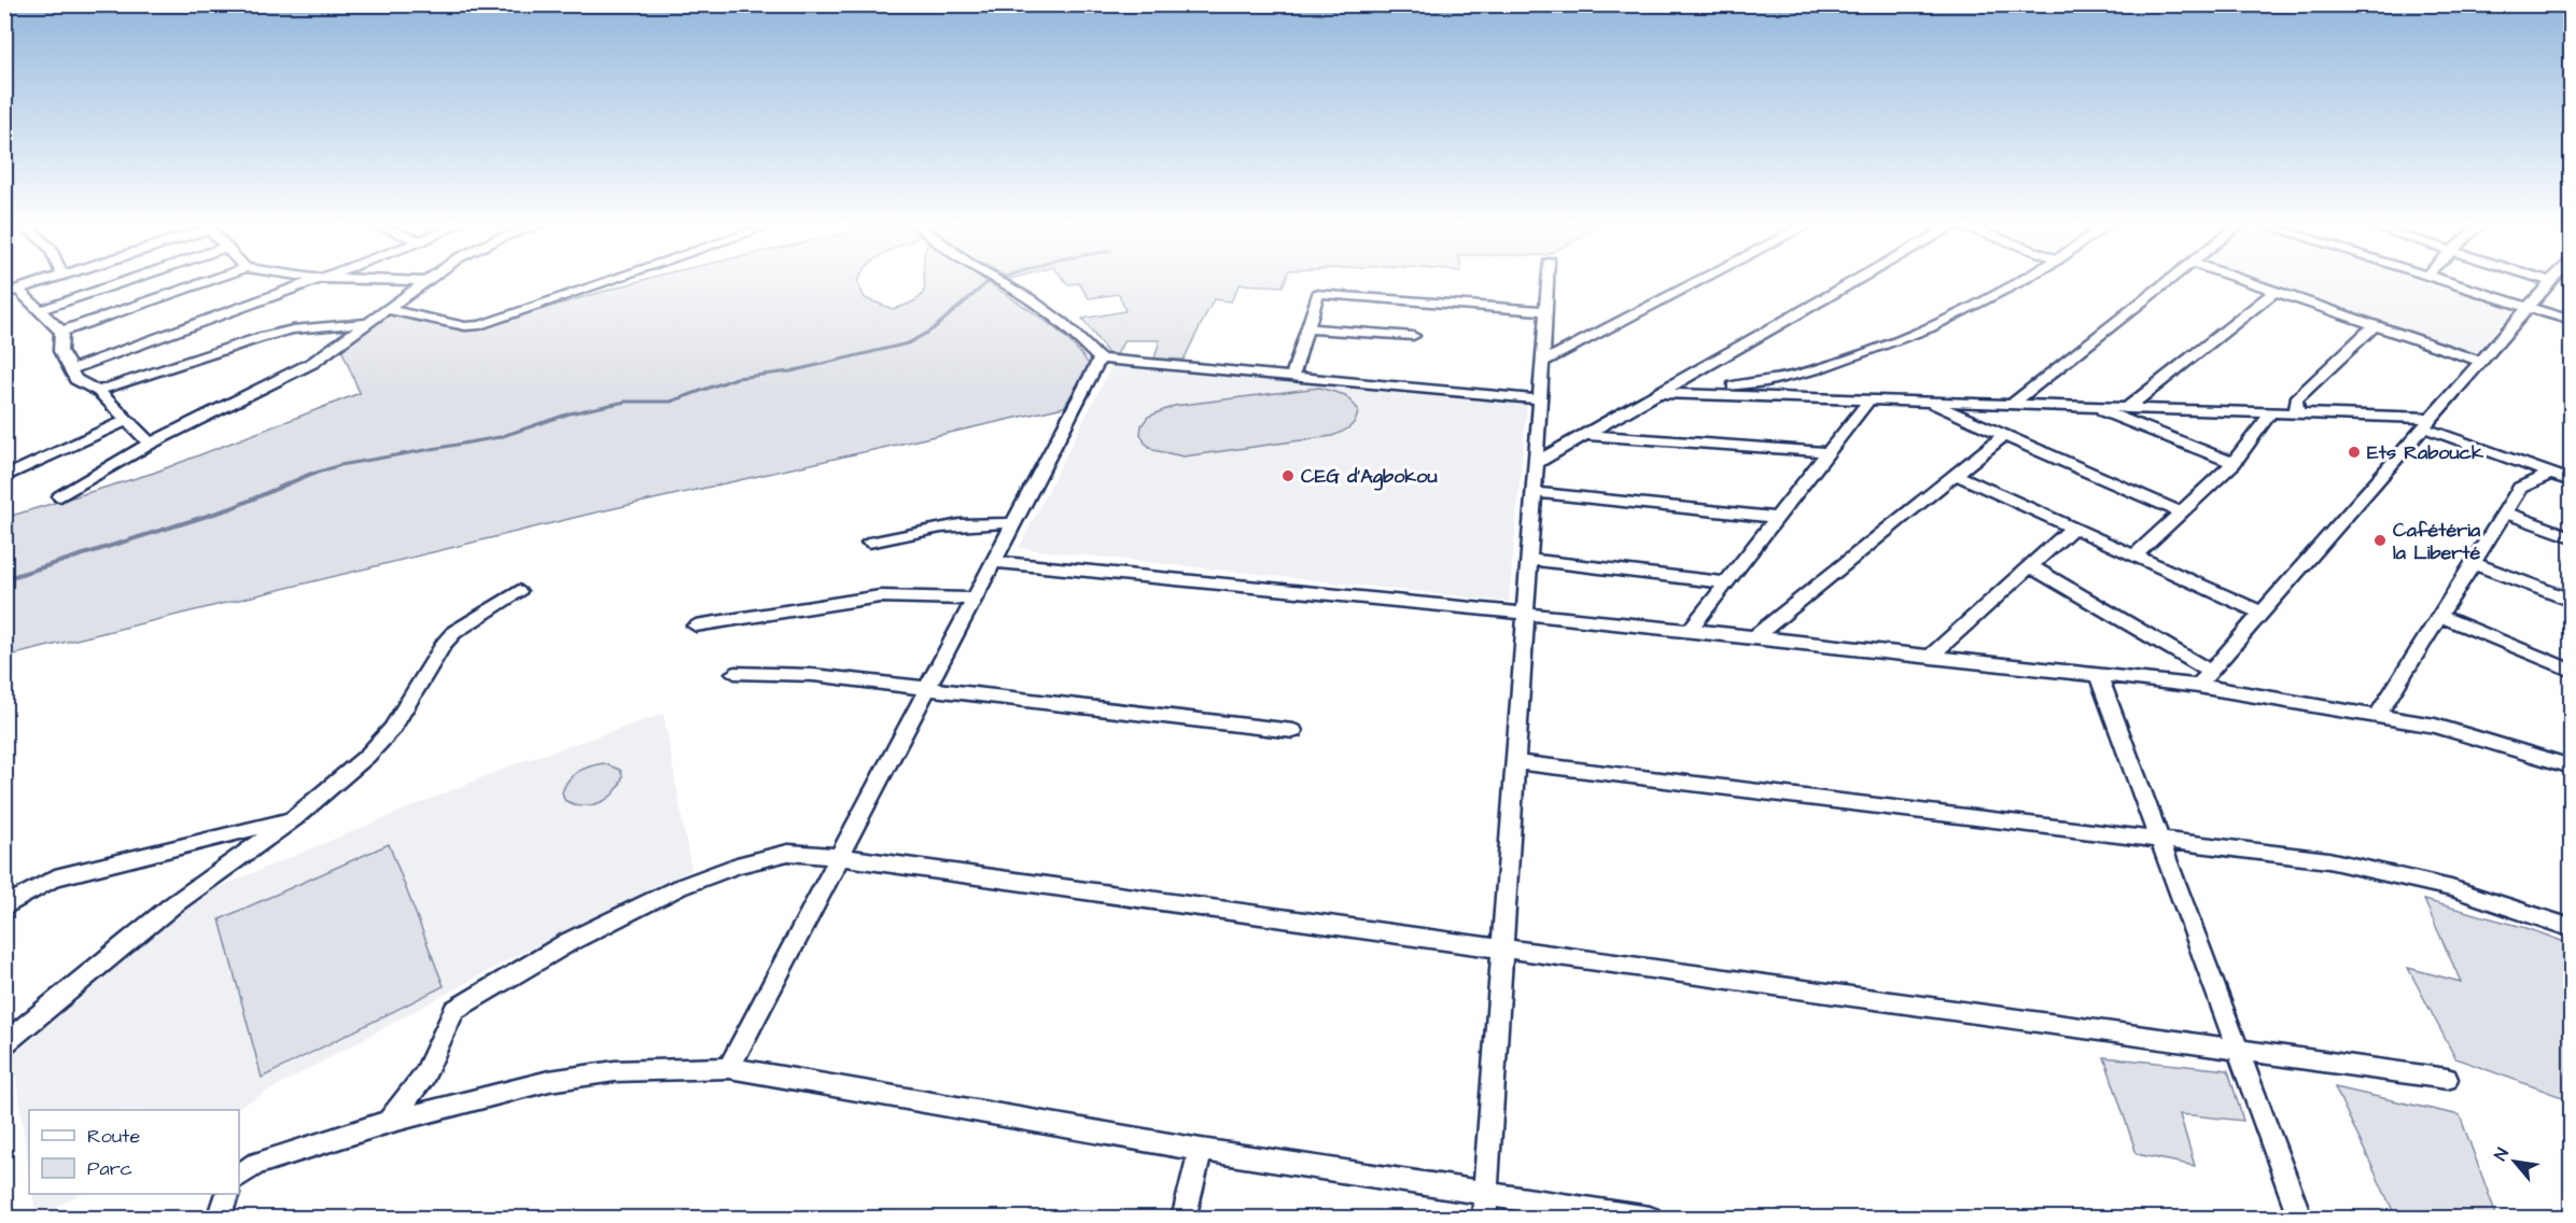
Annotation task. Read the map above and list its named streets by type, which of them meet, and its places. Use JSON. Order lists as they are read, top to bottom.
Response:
{
  "places": ["Ets Rabouck", "CEG d'Agbokou", "Cafétéria la Liberté"],
  "legend": ["Route", "Parc"],
  "north": "top left"
}
